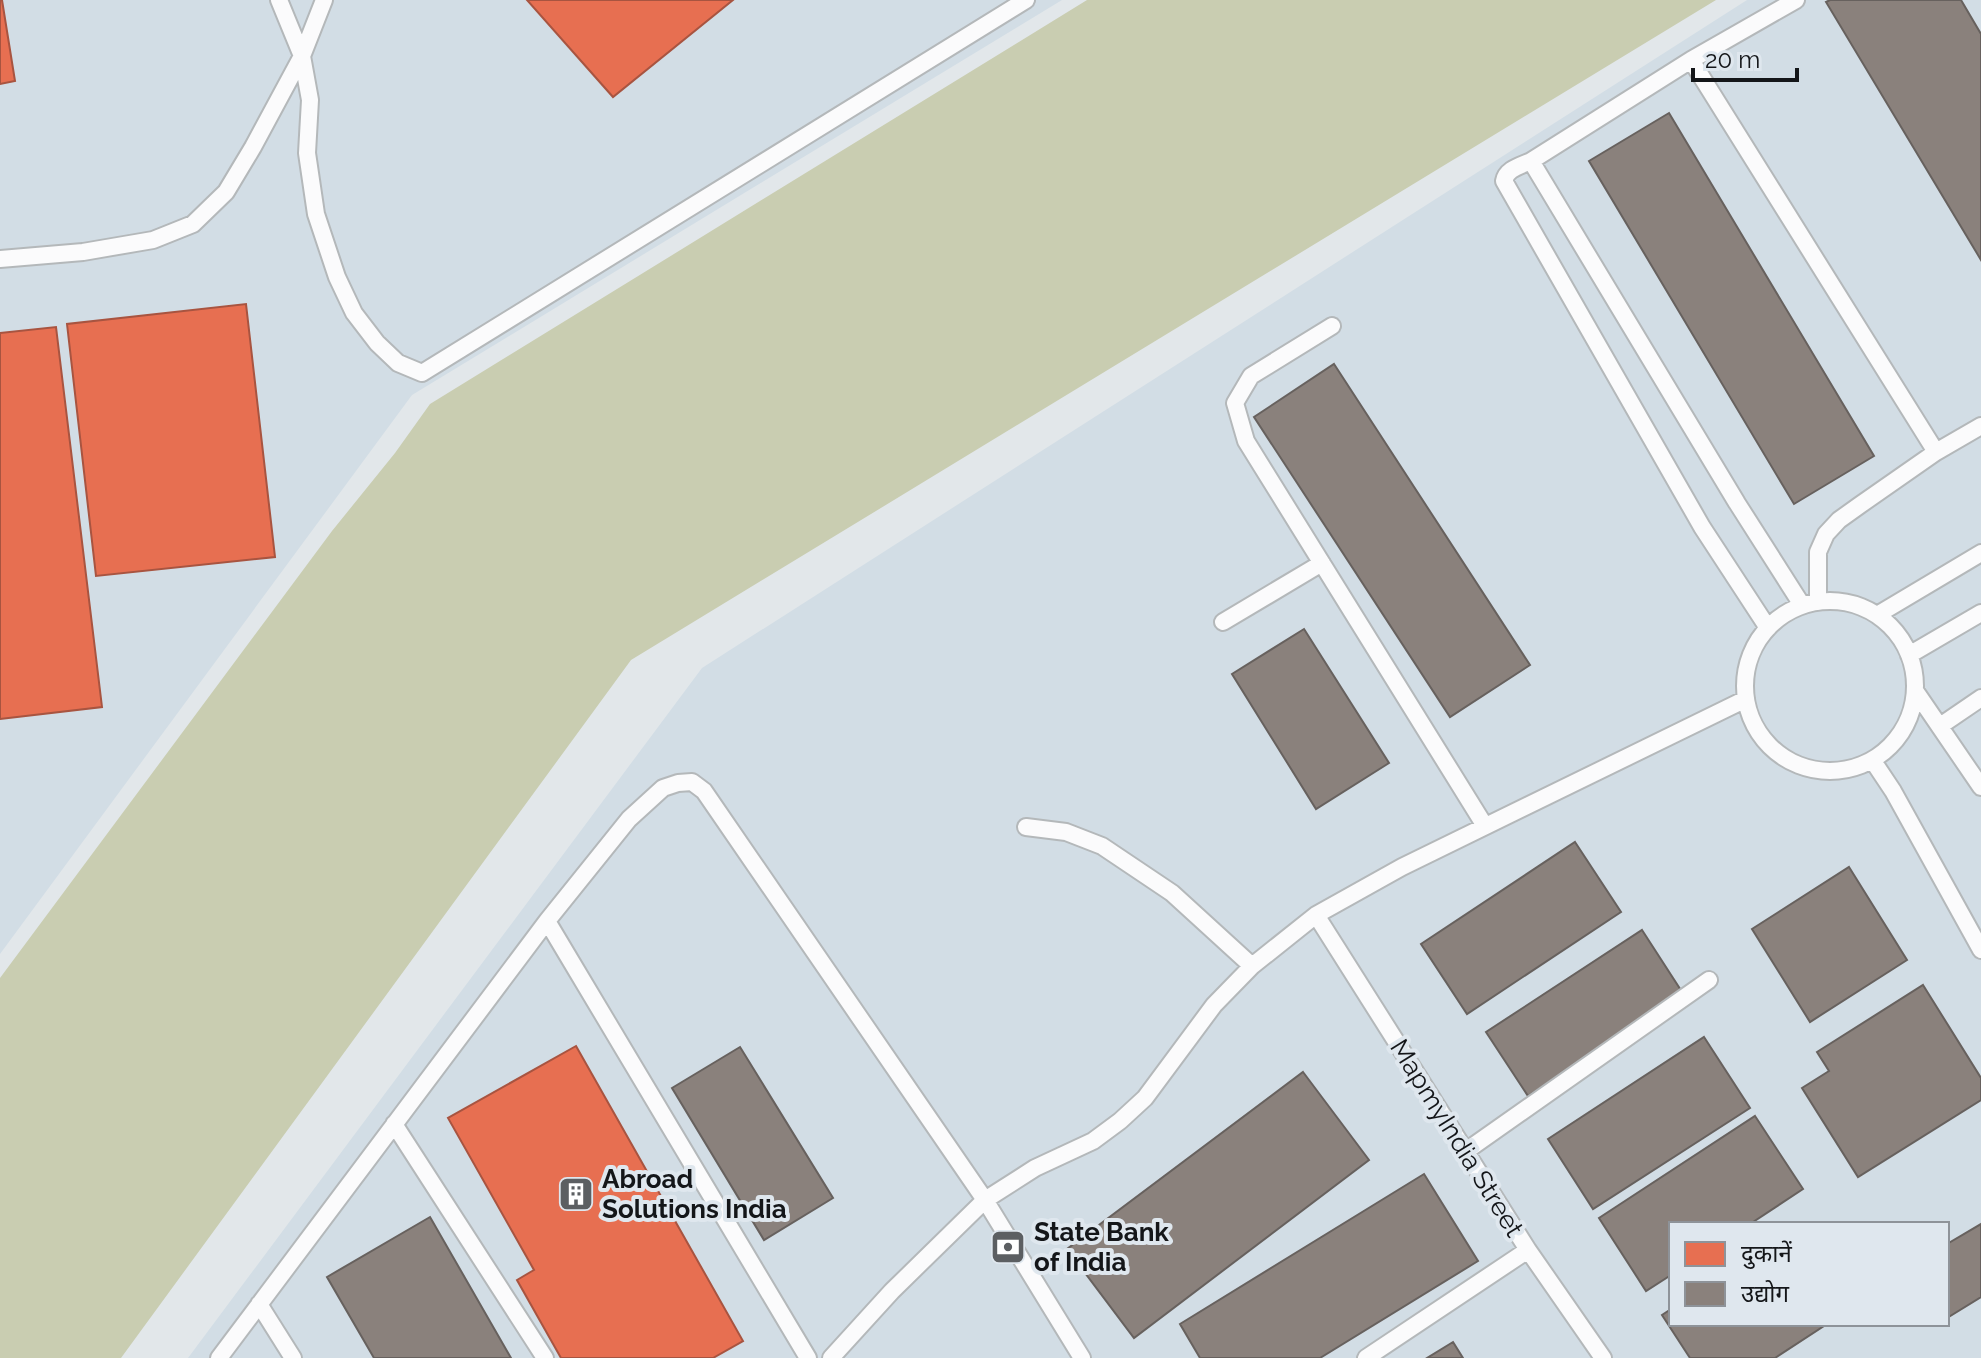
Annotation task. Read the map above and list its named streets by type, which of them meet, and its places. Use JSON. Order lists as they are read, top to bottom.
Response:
{
  "streets": {
    "lane": ["MapmyIndia Street"]
  },
  "places": {
    "building": ["Abroad Solutions India"],
    "bank": ["State Bank of India"]
  },
  "legend": ["दुकानें", "उद्योग"],
  "scale_bar": "20 m"
}
